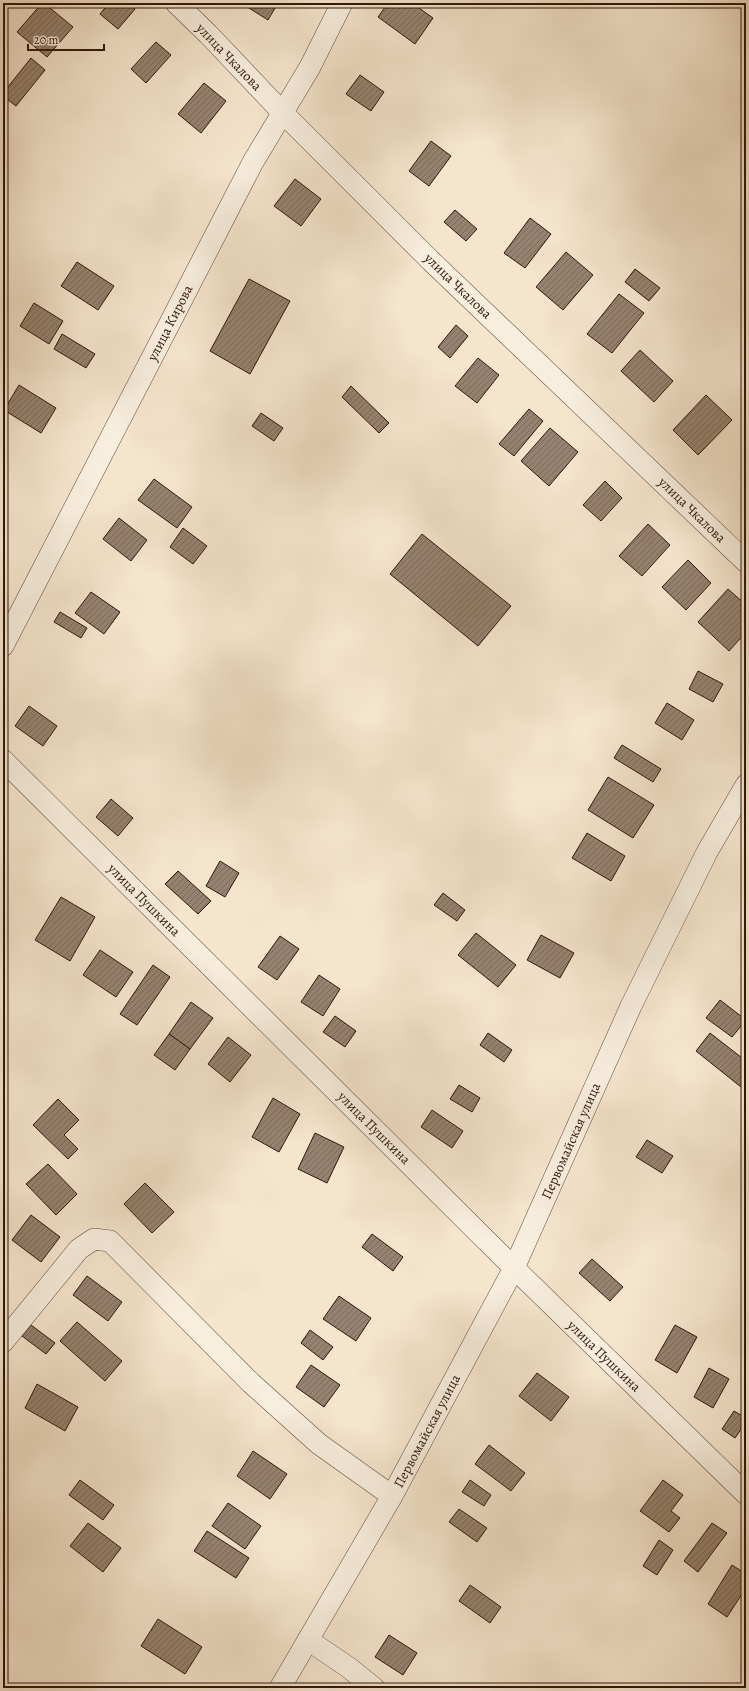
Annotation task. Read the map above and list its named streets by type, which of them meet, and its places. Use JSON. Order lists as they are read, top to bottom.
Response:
{
  "streets": {
    "street": [
      "улица Чкалова",
      "улица Кирова",
      "улица Пушкина",
      "Первомайская улица"
    ]
  },
  "crossings": [
    ["улица Чкалова", "улица Кирова"],
    ["улица Пушкина", "Первомайская улица"]
  ],
  "scale_bar": "20 m"
}
